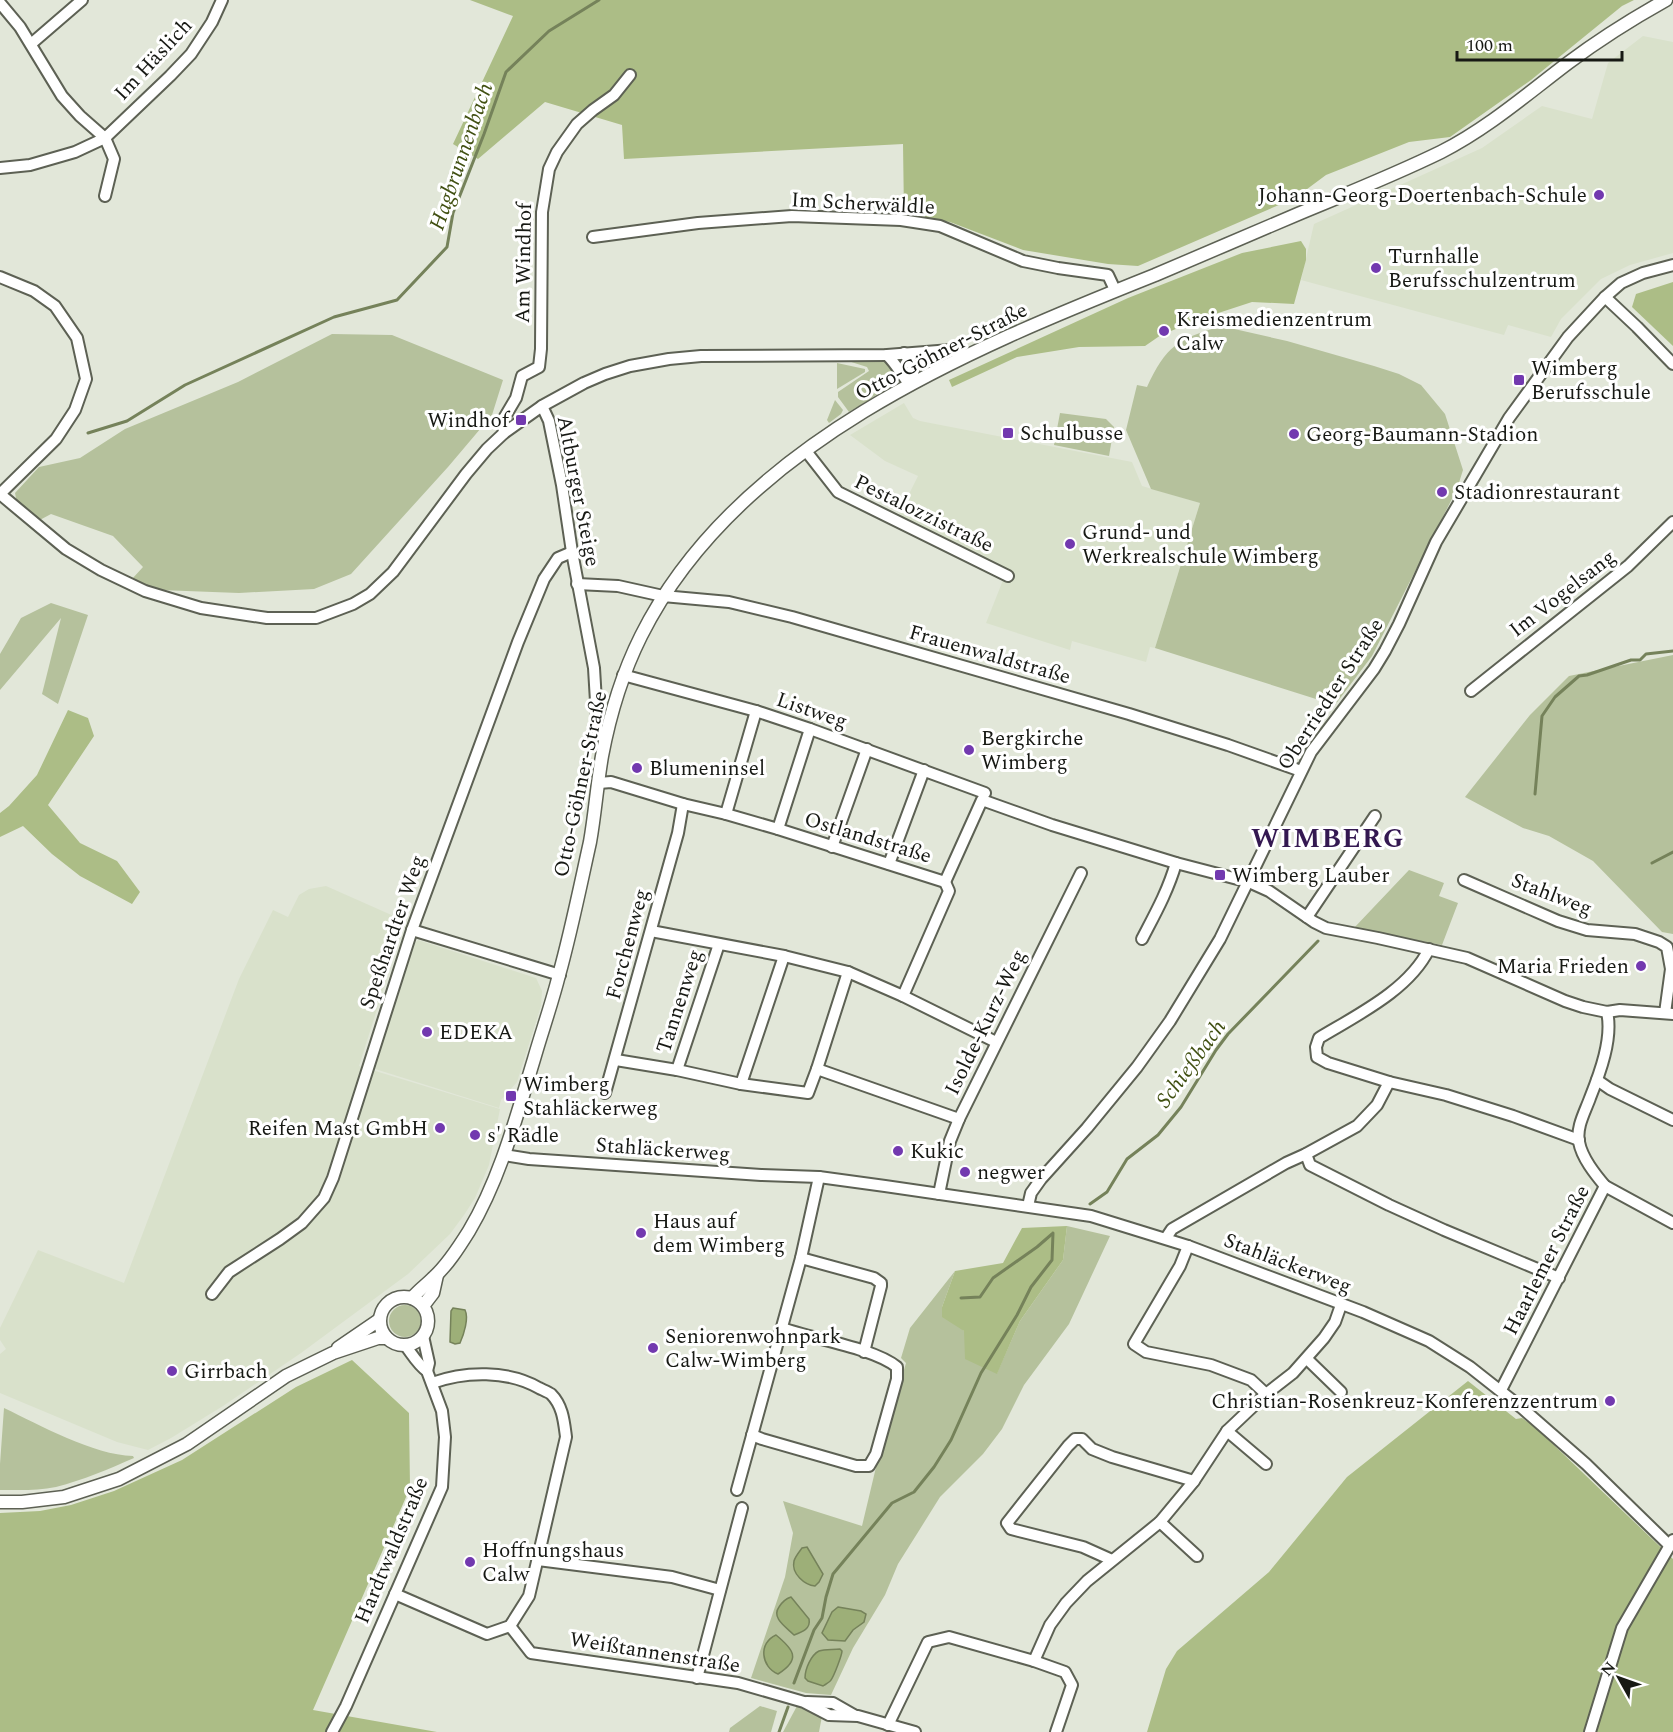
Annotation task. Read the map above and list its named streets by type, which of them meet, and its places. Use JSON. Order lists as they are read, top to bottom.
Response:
{
  "streets": {
    "street": [
      "Im Häslich",
      "Im Scherwäldle",
      "Am Windhof",
      "Otto-Göhner-Straße",
      "Altburger Steige",
      "Pestalozzistraße",
      "Im Vogelsang",
      "Frauenwaldstraße",
      "Oberriedter Straße",
      "Listweg",
      "Ostlandstraße",
      "Stahlweg",
      "Speßhardter Weg",
      "Forchenweg",
      "Tannenweg",
      "Isolde-Kurz-Weg",
      "Stahläckerweg",
      "Haarlemer Straße",
      "Hardtwaldstraße",
      "Weißtannenstraße"
    ]
  },
  "crossings": [
    ["Im Scherwäldle", "Otto-Göhner-Straße"],
    ["Otto-Göhner-Straße", "Altburger Steige"],
    ["Otto-Göhner-Straße", "Pestalozzistraße"],
    ["Otto-Göhner-Straße", "Frauenwaldstraße"],
    ["Otto-Göhner-Straße", "Listweg"],
    ["Otto-Göhner-Straße", "Ostlandstraße"],
    ["Otto-Göhner-Straße", "Stahläckerweg"],
    ["Otto-Göhner-Straße", "Hardtwaldstraße"],
    ["Altburger Steige", "Frauenwaldstraße"],
    ["Altburger Steige", "Speßhardter Weg"],
    ["Frauenwaldstraße", "Oberriedter Straße"],
    ["Oberriedter Straße", "Ostlandstraße"],
    ["Oberriedter Straße", "Stahläckerweg"],
    ["Ostlandstraße", "Stahlweg"],
    ["Ostlandstraße", "Forchenweg"],
    ["Isolde-Kurz-Weg", "Stahläckerweg"],
    ["Stahläckerweg", "Haarlemer Straße"]
  ],
  "districts": ["WIMBERG"],
  "water": ["Hagbrunnenbach", "Schießbach"],
  "places": {
    "other": [
      "Johann-Georg-Doertenbach-Schule",
      "Turnhalle Berufsschulzentrum",
      "Kreismedienzentrum Calw",
      "Georg-Baumann-Stadion",
      "Stadionrestaurant",
      "Grund- und Werkrealschule Wimberg",
      "Bergkirche Wimberg",
      "Blumeninsel",
      "Maria Frieden",
      "EDEKA",
      "Reifen Mast GmbH",
      "s' Rädle",
      "Kukic",
      "negwer",
      "Haus auf dem Wimberg",
      "Seniorenwohnpark Calw-Wimberg",
      "Girrbach",
      "Christian-Rosenkreuz-Konferenzzentrum",
      "Hoffnungshaus Calw"
    ],
    "transit": [
      "Wimberg Berufsschule",
      "Windhof",
      "Schulbusse",
      "Wimberg Lauber",
      "Wimberg Stahläckerweg"
    ]
  },
  "scale_bar": "100 m",
  "north": "top left"
}
